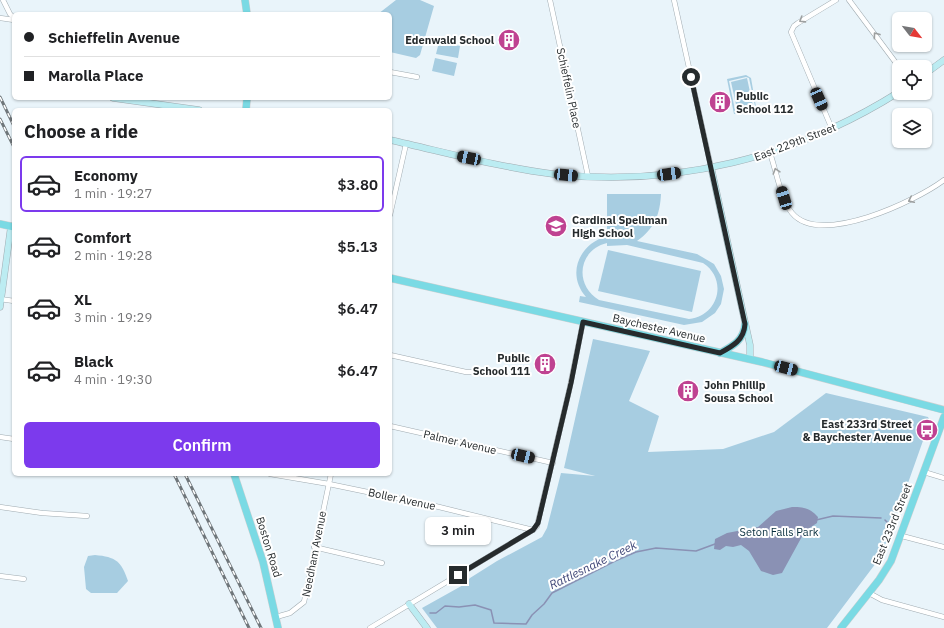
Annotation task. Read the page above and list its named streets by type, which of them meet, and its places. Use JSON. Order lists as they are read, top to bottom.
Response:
{
  "streets": {
    "main road": ["Baychester Avenue", "East 233rd Street", "Boston Road"],
    "street": [
      "Schieffelin Place",
      "East 229th Street",
      "Palmer Avenue",
      "Boller Avenue",
      "Needham Avenue"
    ]
  },
  "crossings": [
    ["Schieffelin Place", "East 229th Street"],
    ["Boller Avenue", "Needham Avenue"],
    ["Boston Road", "Needham Avenue"]
  ],
  "water": ["Rattlesnake Creek"],
  "parks": ["Seton Falls Park"],
  "places": {
    "building": [
      "Edenwald School",
      "Public School 112",
      "Public School 111",
      "John Phillip Sousa School"
    ],
    "school or university": ["Cardinal Spellman High School"],
    "bus stop": ["East 233rd Street & Baychester Avenue"]
  },
  "north": "bottom right",
  "page": {
    "banner": ["Schieffelin Avenue", "Marolla Place"],
    "heading": "Choose a ride",
    "list": [
      {
        "name": "Economy",
        "note": "1 min · 19:27",
        "value": "$3.80"
      },
      {
        "name": "Comfort",
        "note": "2 min · 19:28",
        "value": "$5.13"
      },
      {
        "name": "XL",
        "note": "3 min · 19:29",
        "value": "$6.47"
      },
      {
        "name": "Black",
        "note": "4 min · 19:30",
        "value": "$6.47"
      }
    ],
    "buttons": "Confirm",
    "bubble": "3 min"
  }
}
